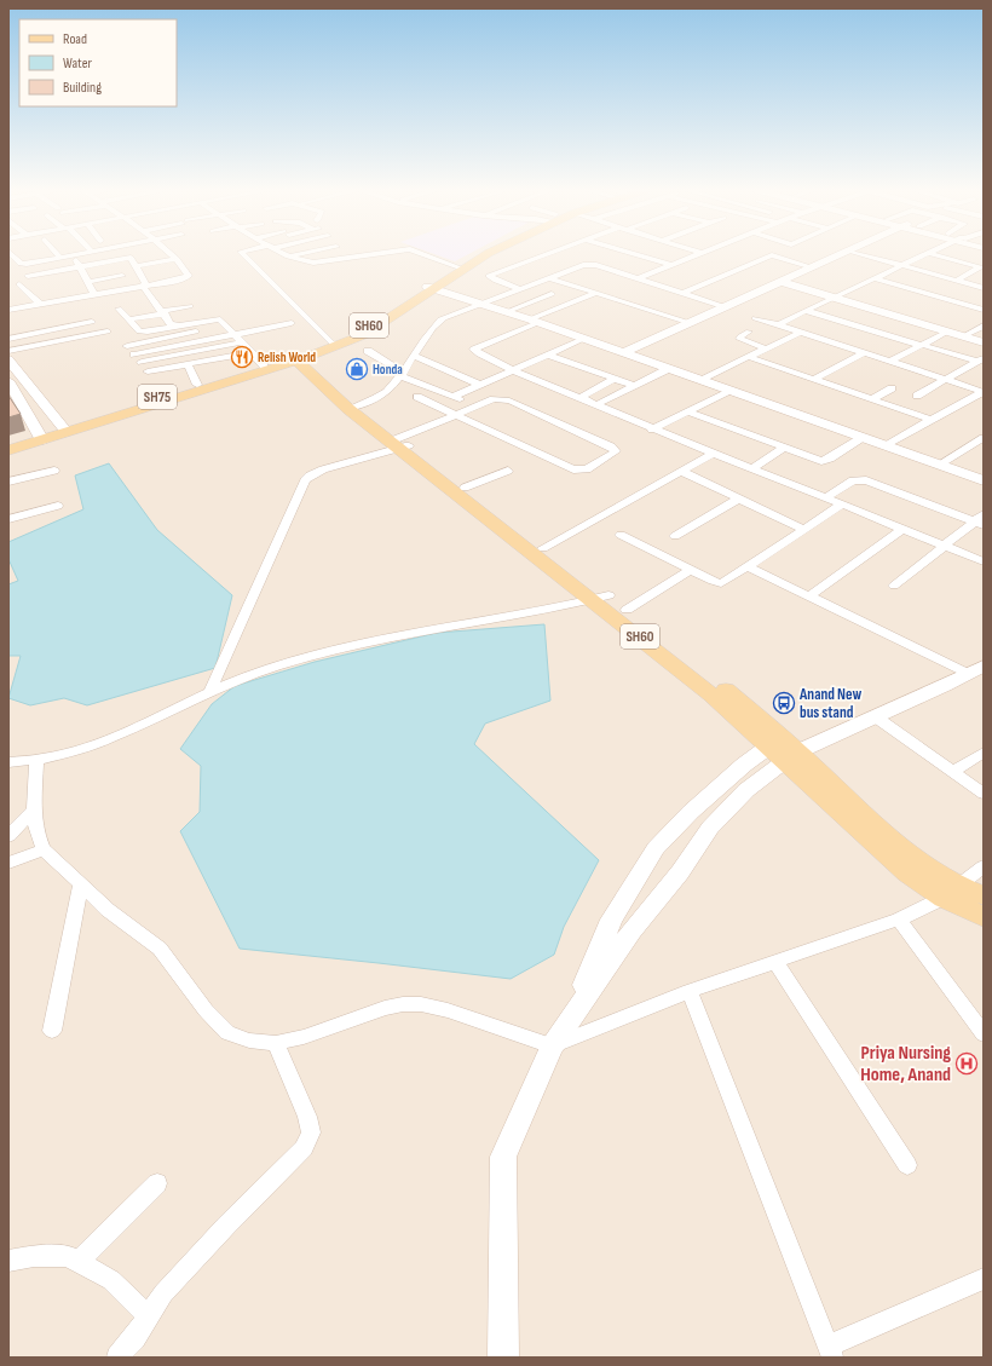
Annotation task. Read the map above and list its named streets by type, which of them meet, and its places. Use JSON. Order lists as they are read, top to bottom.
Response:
{
  "streets": {
    "main road": ["SH60", "SH75"]
  },
  "crossings": [
    ["SH60", "SH75"]
  ],
  "places": {
    "restaurant": ["Relish World"],
    "shop": ["Honda"],
    "bus stop": ["Anand New bus stand"],
    "hospital": ["Priya Nursing Home, Anand"]
  },
  "legend": ["Road", "Water", "Building"]
}
